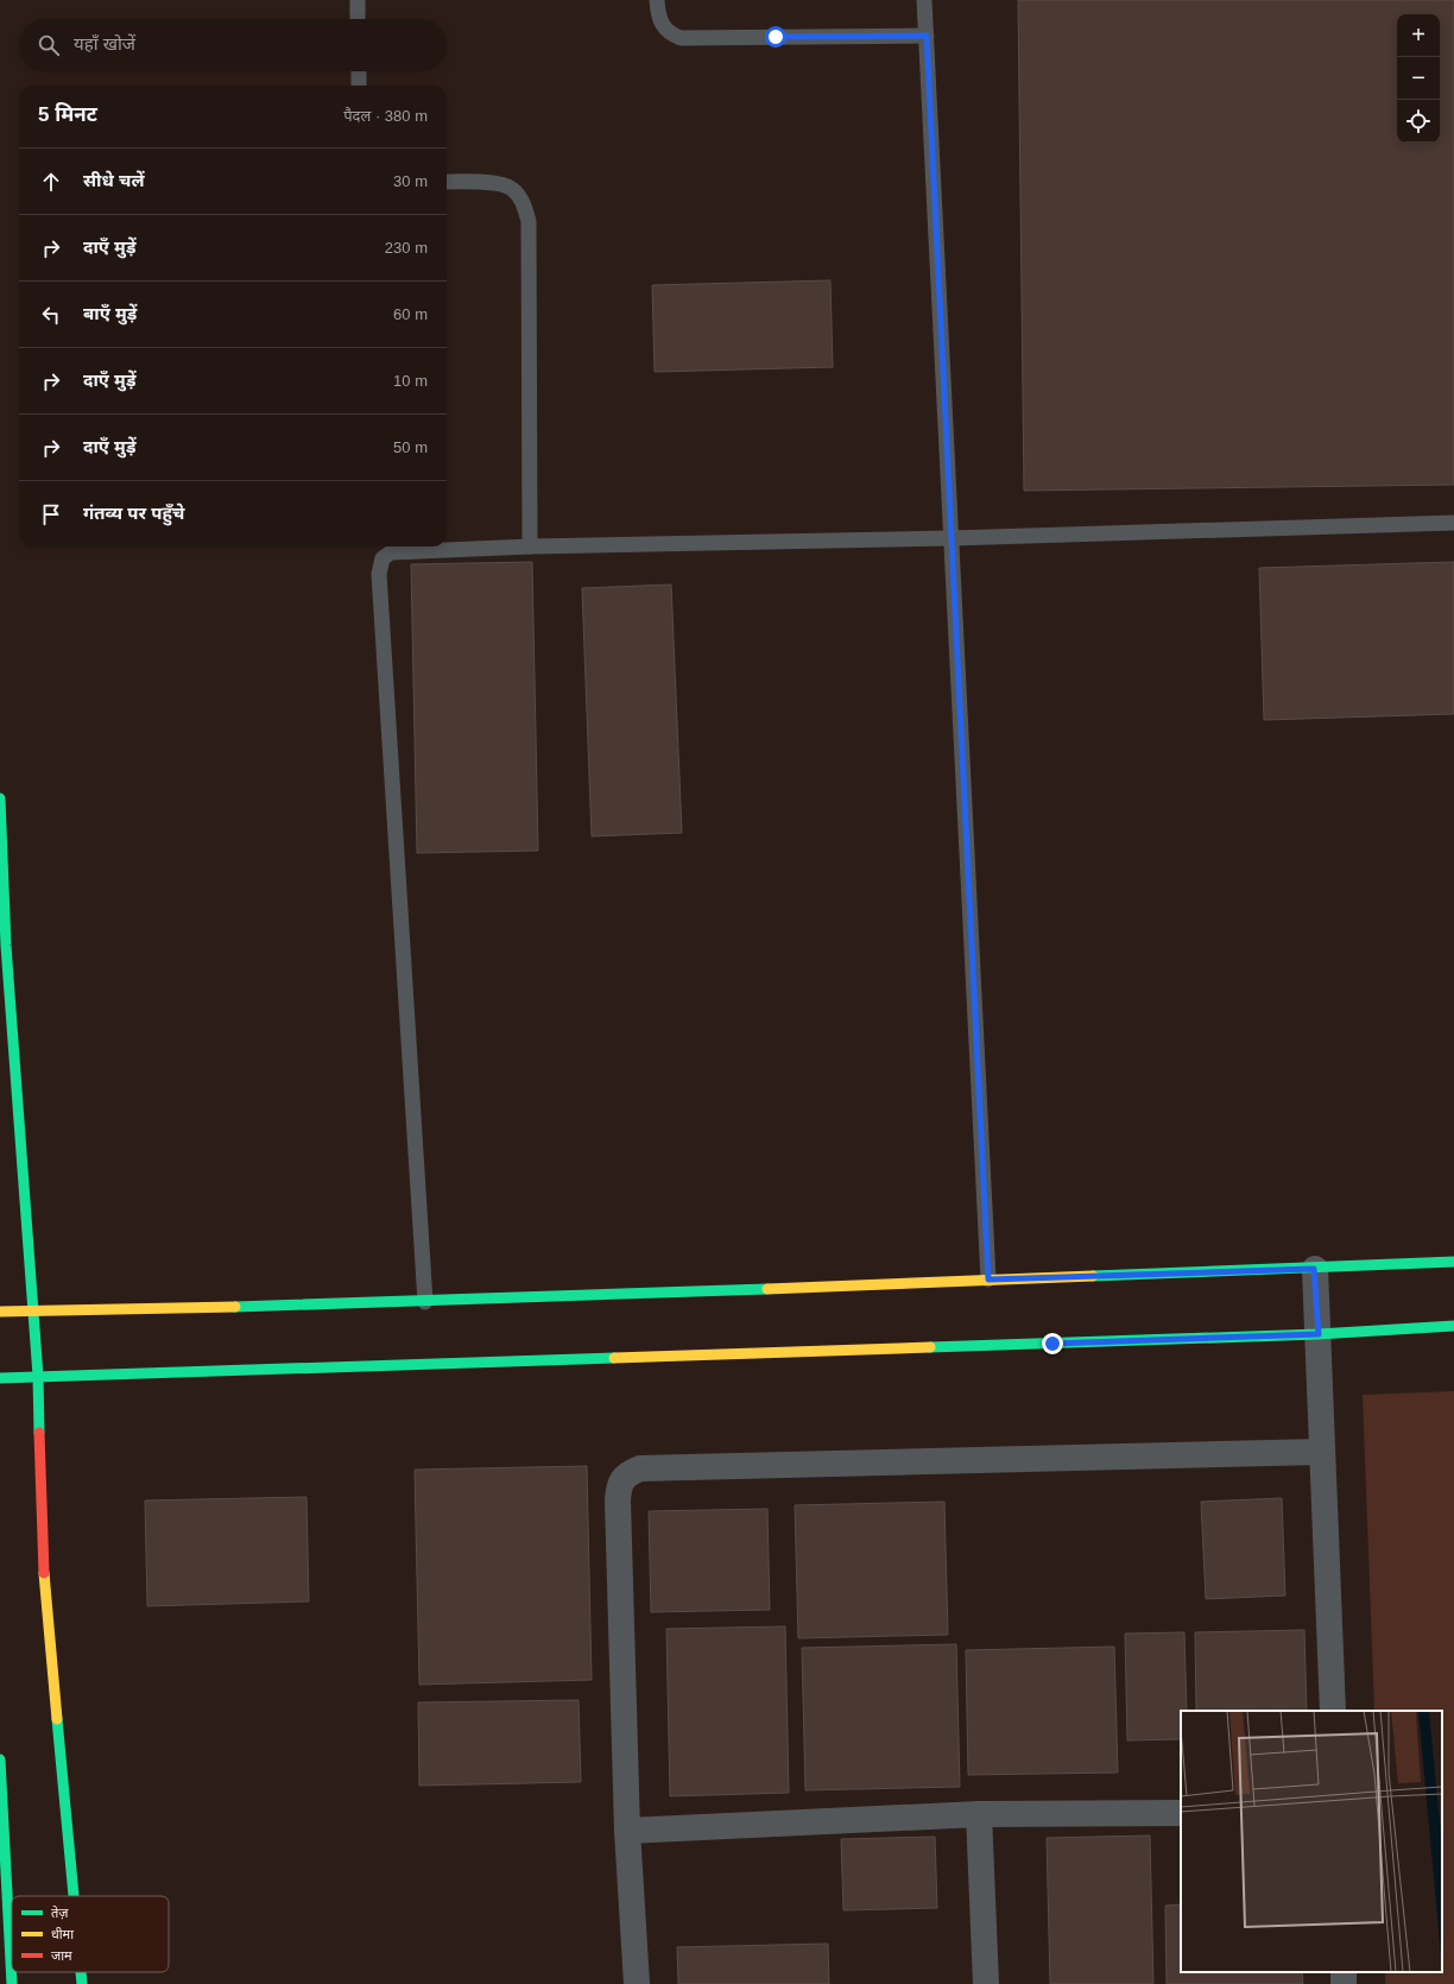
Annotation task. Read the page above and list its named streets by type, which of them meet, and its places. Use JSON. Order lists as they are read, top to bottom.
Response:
{
  "legend": ["तेज़", "धीमा", "जाम"],
  "page": {
    "map_buttons": ["+", "−"],
    "search": "यहाँ खोजें",
    "heading": ["5 मिनट", "पैदल · 380 m"],
    "list": [
      ["सीधे चलें", "30 m"],
      ["दाएँ मुड़ें", "230 m"],
      ["बाएँ मुड़ें", "60 m"],
      ["दाएँ मुड़ें", "10 m"],
      ["दाएँ मुड़ें", "50 m"],
      "गंतव्य पर पहुँचे"
    ]
  }
}
